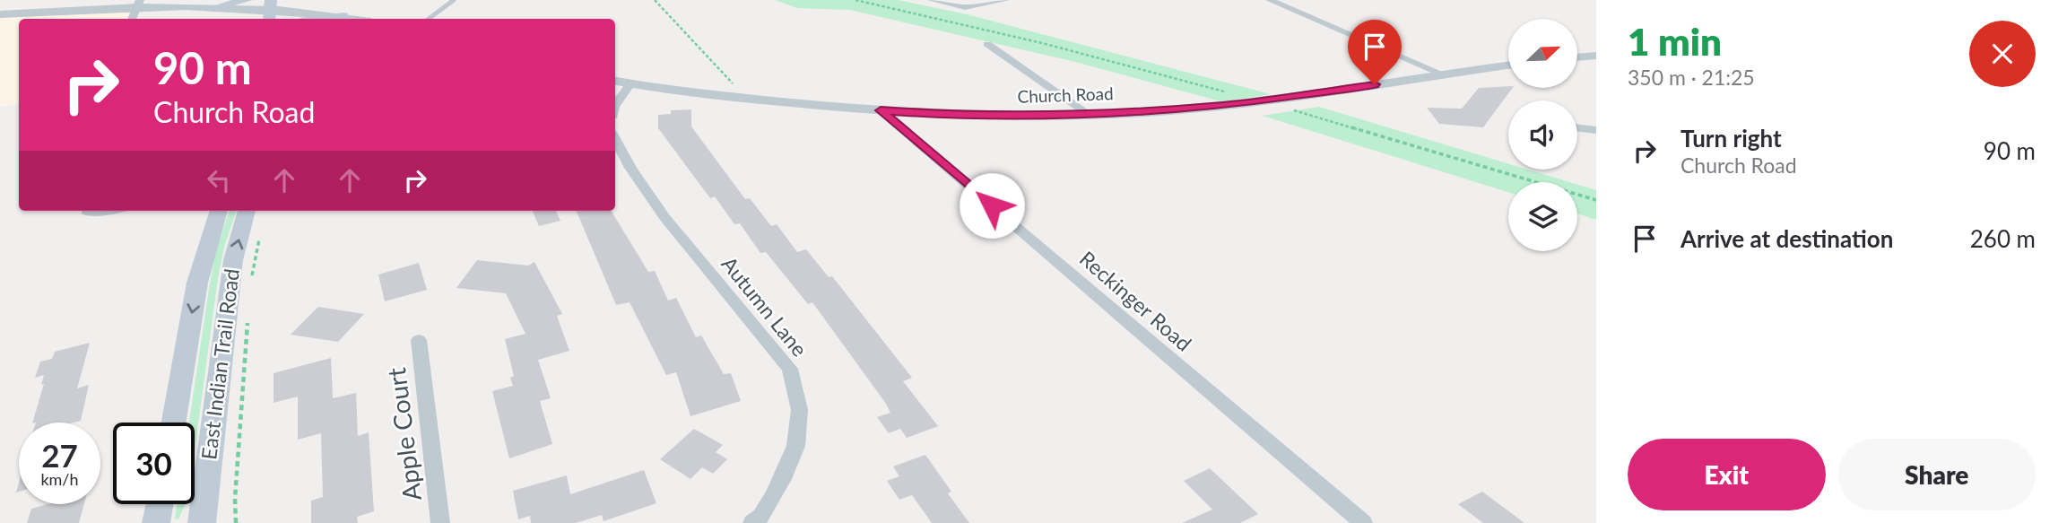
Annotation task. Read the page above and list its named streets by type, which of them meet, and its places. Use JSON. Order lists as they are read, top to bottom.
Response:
{
  "streets": {
    "main road": ["East Indian Trail Road"],
    "street": [
      "Church Road",
      "Reckinger Road",
      "Autumn Lane",
      "Apple Court"
    ]
  },
  "crossings": [
    ["Church Road", "Reckinger Road"]
  ],
  "north": "top right",
  "page": {
    "heading": ["1 min", "350 m · 21:25"],
    "turn": ["90 m", "Church Road"],
    "list": [
      {
        "name": "Turn right",
        "note": "Church Road",
        "value": "90 m"
      },
      {
        "name": "Arrive at destination",
        "value": "260 m"
      }
    ],
    "speed": "27 km/h",
    "limit": "30",
    "buttons": ["Exit", "Share"]
  }
}
